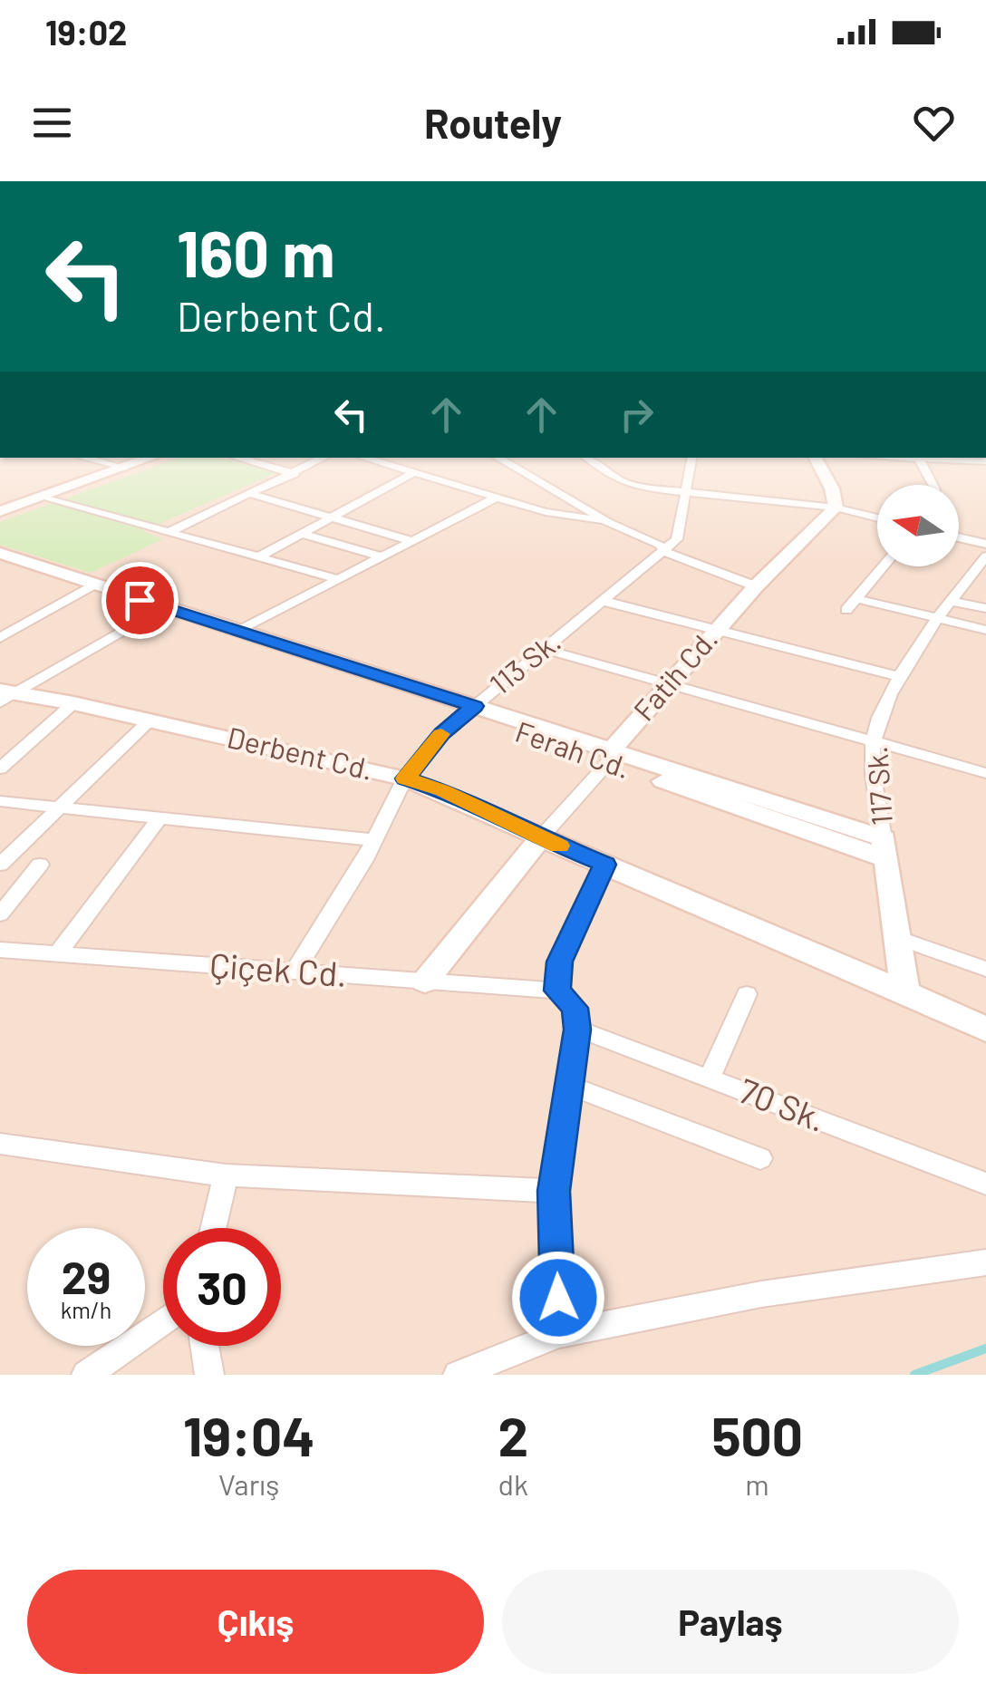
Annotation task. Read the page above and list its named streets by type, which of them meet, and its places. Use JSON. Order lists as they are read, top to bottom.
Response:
{
  "streets": {
    "street": [
      "113 Sk.",
      "Fatih Cd.",
      "Ferah Cd.",
      "Derbent Cd.",
      "117 Sk.",
      "Çiçek Cd.",
      "70 Sk."
    ]
  },
  "crossings": [
    ["113 Sk.", "Ferah Cd."],
    ["113 Sk.", "Derbent Cd."],
    ["113 Sk.", "Çiçek Cd."],
    ["Fatih Cd.", "Ferah Cd."],
    ["Fatih Cd.", "Derbent Cd."],
    ["Fatih Cd.", "Çiçek Cd."],
    ["Ferah Cd.", "117 Sk."],
    ["Derbent Cd.", "117 Sk."]
  ],
  "north": "left",
  "page": {
    "status": "19:02",
    "header": "Routely",
    "turn": ["160 m", "Derbent Cd."],
    "speed": "29 km/h",
    "limit": "30",
    "eta": [
      "19:04",
      "Varış",
      "2",
      "dk",
      "500",
      "m"
    ],
    "buttons": ["Çıkış", "Paylaş"]
  }
}
